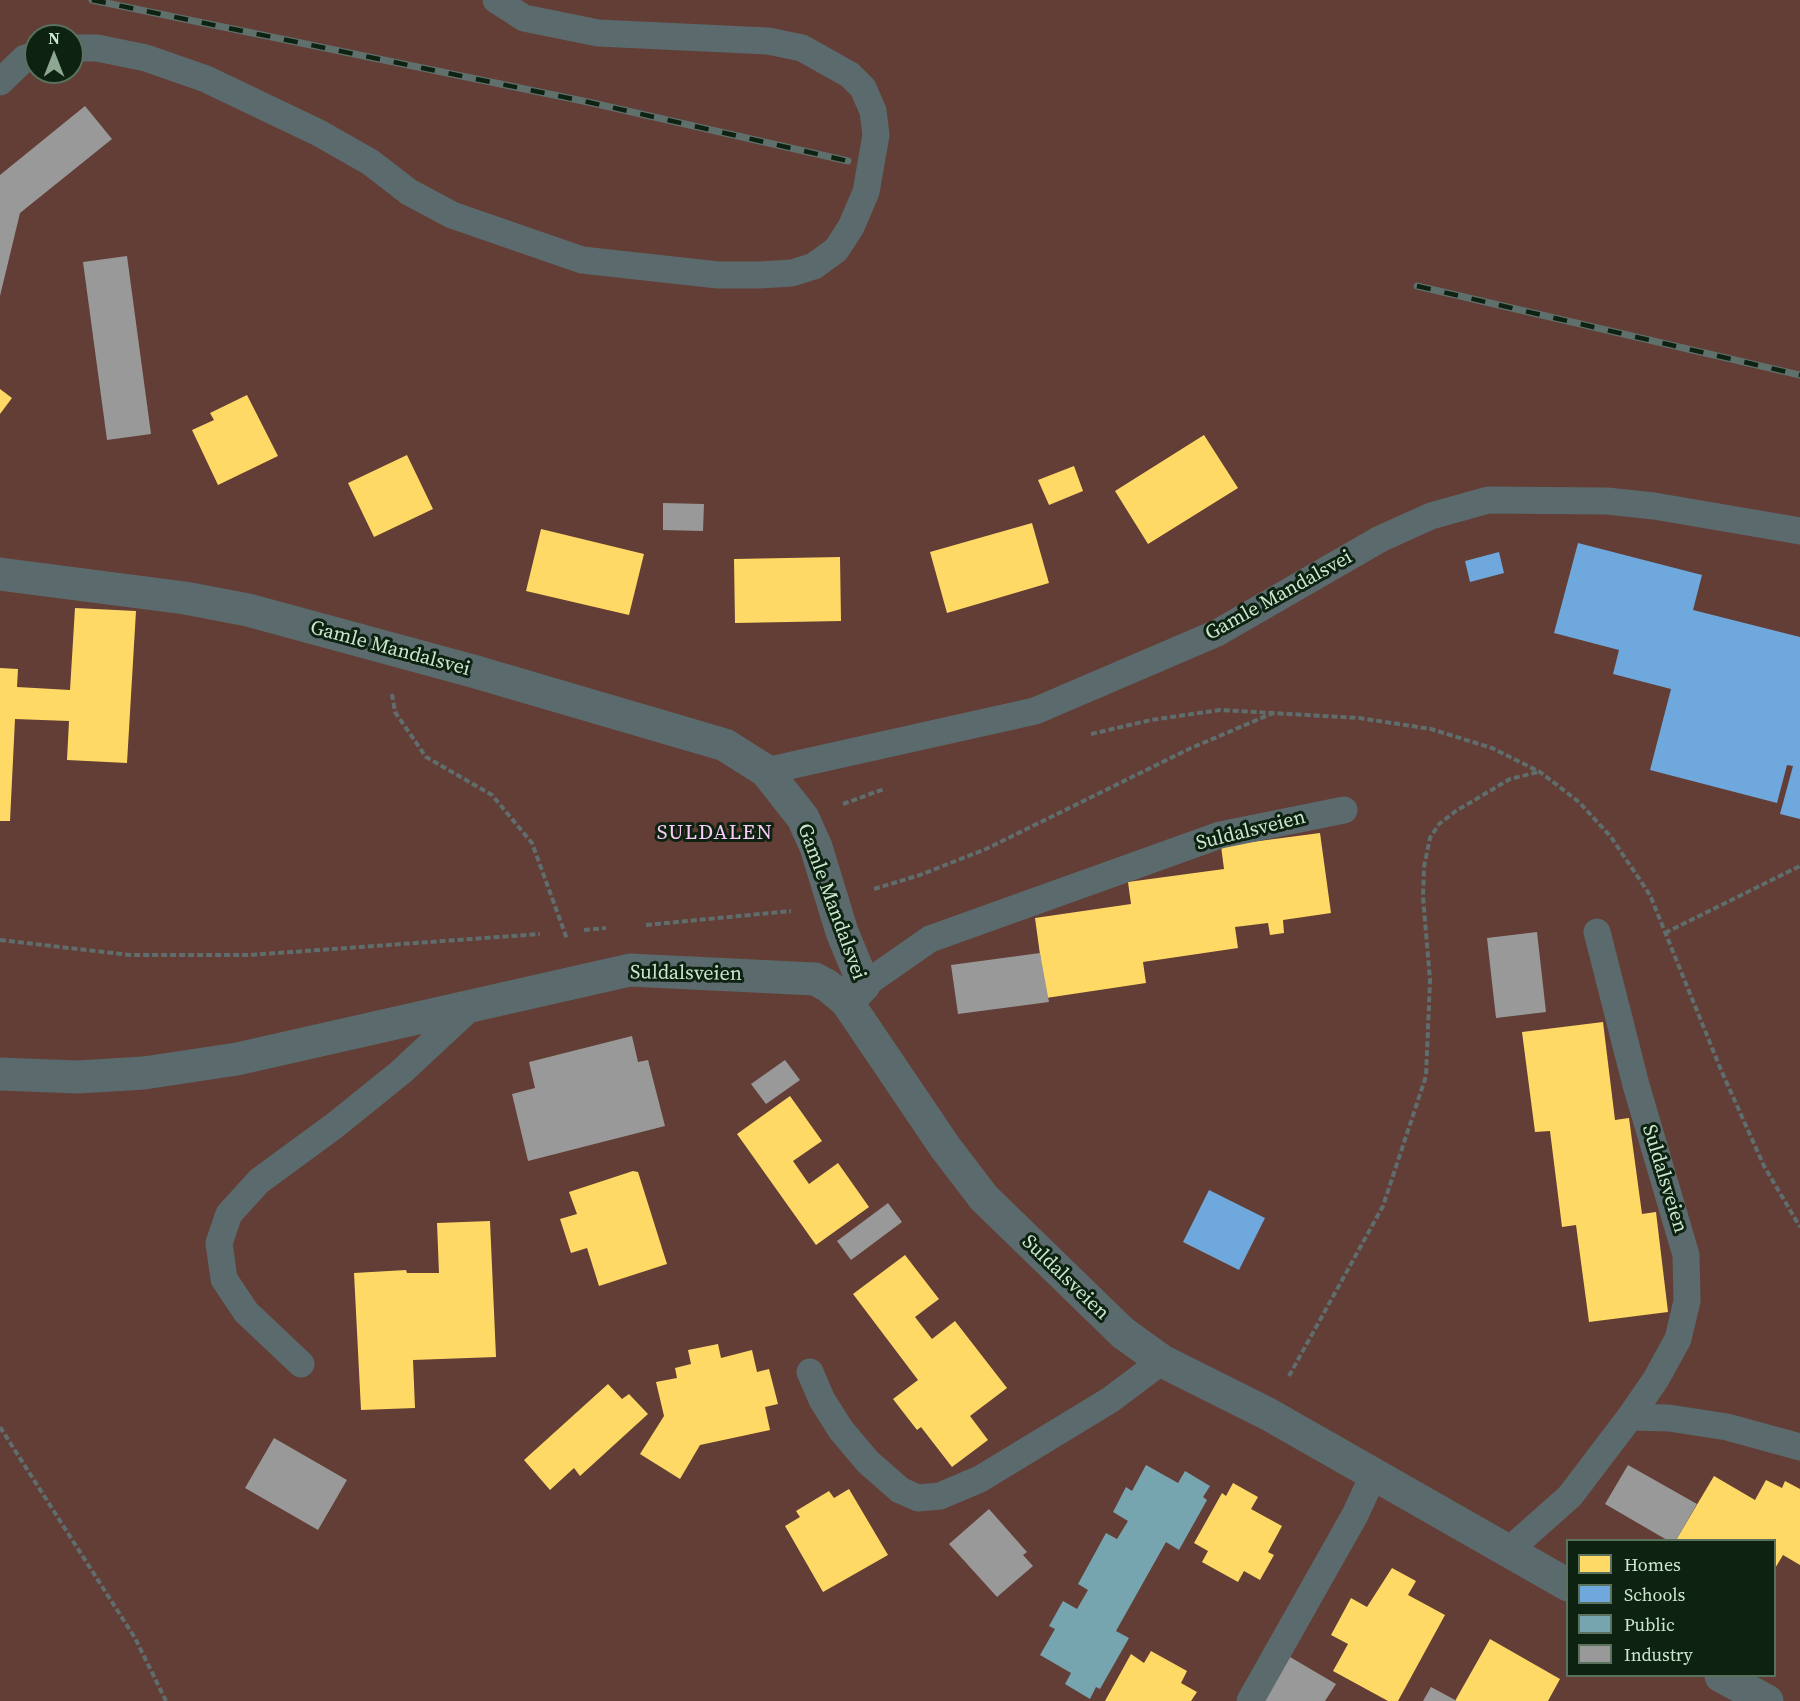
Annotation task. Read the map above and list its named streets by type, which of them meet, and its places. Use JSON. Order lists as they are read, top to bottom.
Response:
{
  "streets": {
    "street": ["Gamle Mandalsvei", "Suldalsveien"]
  },
  "crossings": [
    ["Gamle Mandalsvei", "Suldalsveien"]
  ],
  "districts": ["SULDALEN"],
  "legend": [
    "Homes",
    "Schools",
    "Public",
    "Industry"
  ],
  "north": "top"
}
